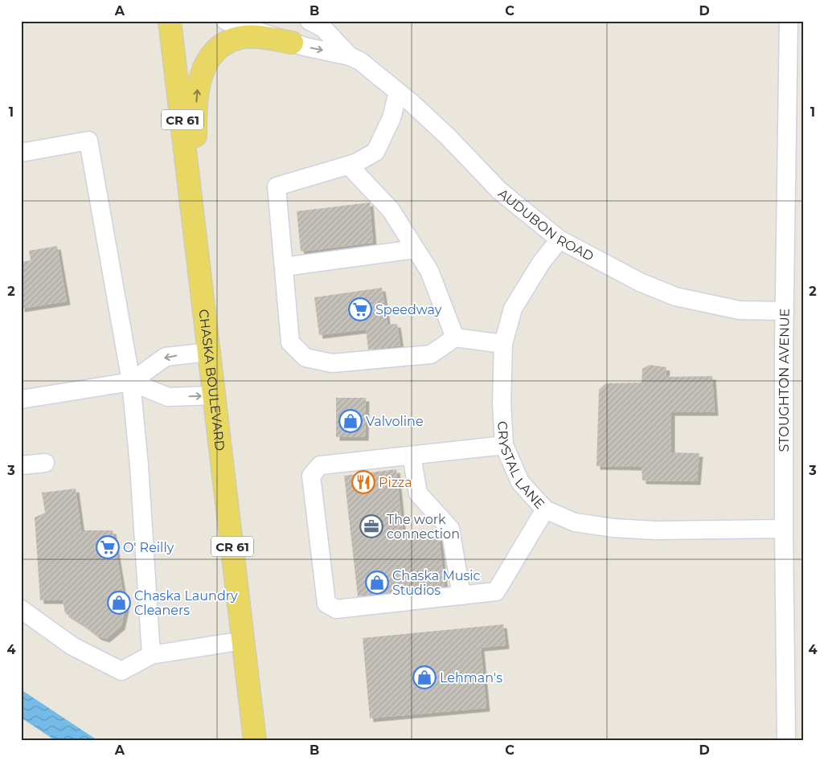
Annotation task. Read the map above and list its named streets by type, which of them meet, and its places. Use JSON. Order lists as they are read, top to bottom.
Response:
{
  "streets": {
    "main road": ["CR 61", "CHASKA BOULEVARD"],
    "street": ["AUDUBON ROAD", "STOUGHTON AVENUE", "CRYSTAL LANE"]
  },
  "crossings": [
    ["AUDUBON ROAD", "STOUGHTON AVENUE"],
    ["AUDUBON ROAD", "CRYSTAL LANE"],
    ["STOUGHTON AVENUE", "CRYSTAL LANE"]
  ],
  "places": {
    "supermarket": ["Speedway", "O' Reilly"],
    "shop": [
      "Valvoline",
      "Chaska Music Studios",
      "Chaska Laundry Cleaners",
      "Lehman's"
    ],
    "restaurant": ["Pizza"],
    "office": ["The work connection"]
  },
  "grid": {
    "columns": [
      "A",
      "B",
      "C",
      "D"
    ],
    "rows": [
      "1",
      "2",
      "3",
      "4"
    ]
  }
}
